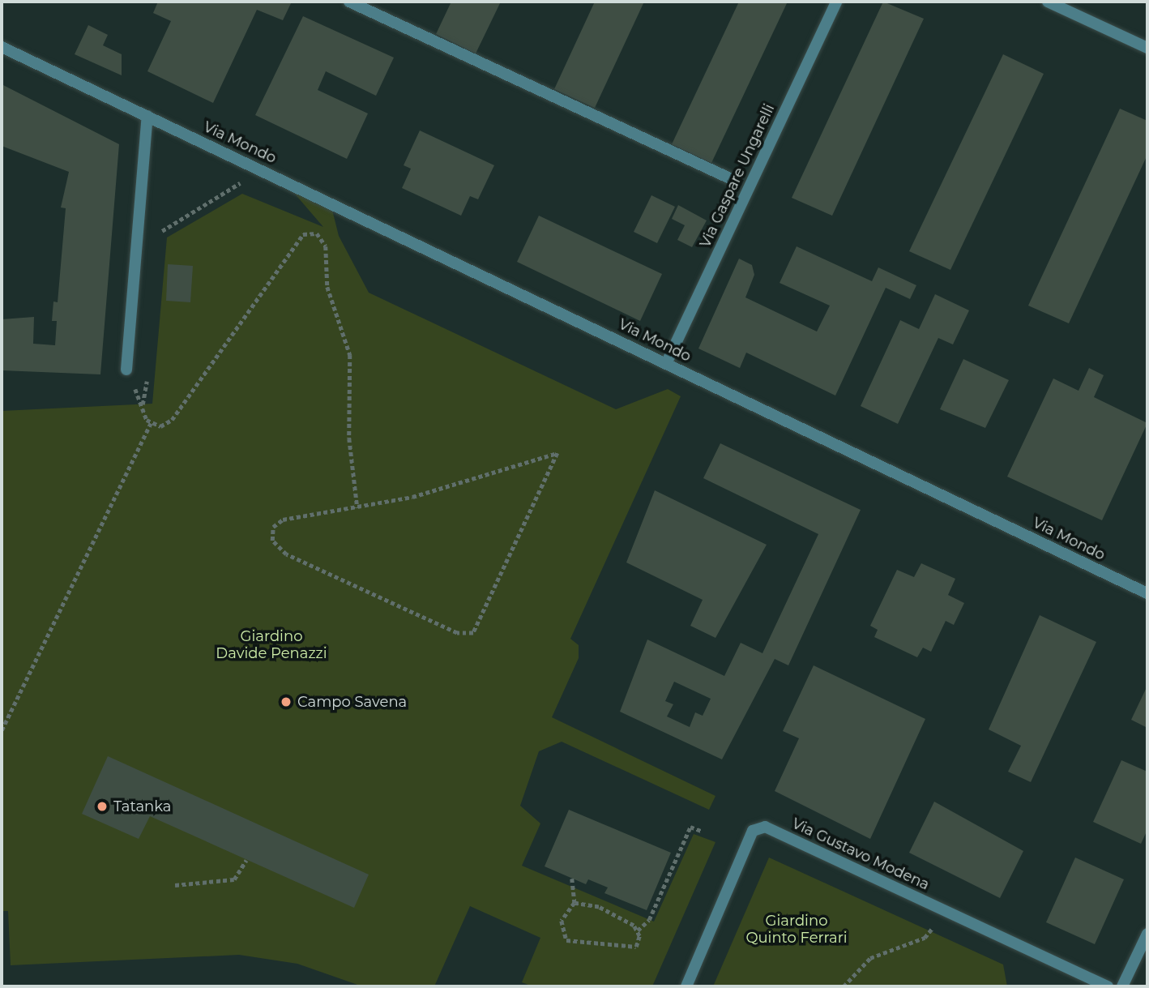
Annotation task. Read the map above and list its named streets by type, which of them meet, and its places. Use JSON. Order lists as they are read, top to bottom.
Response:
{
  "streets": {
    "street": ["Via Mondo", "Via Gaspare Ungarelli", "Via Gustavo Modena"]
  },
  "crossings": [
    ["Via Mondo", "Via Gaspare Ungarelli"]
  ],
  "parks": ["Giardino Davide Penazzi", "Giardino Quinto Ferrari"],
  "places": ["Campo Savena", "Tatanka"]
}
